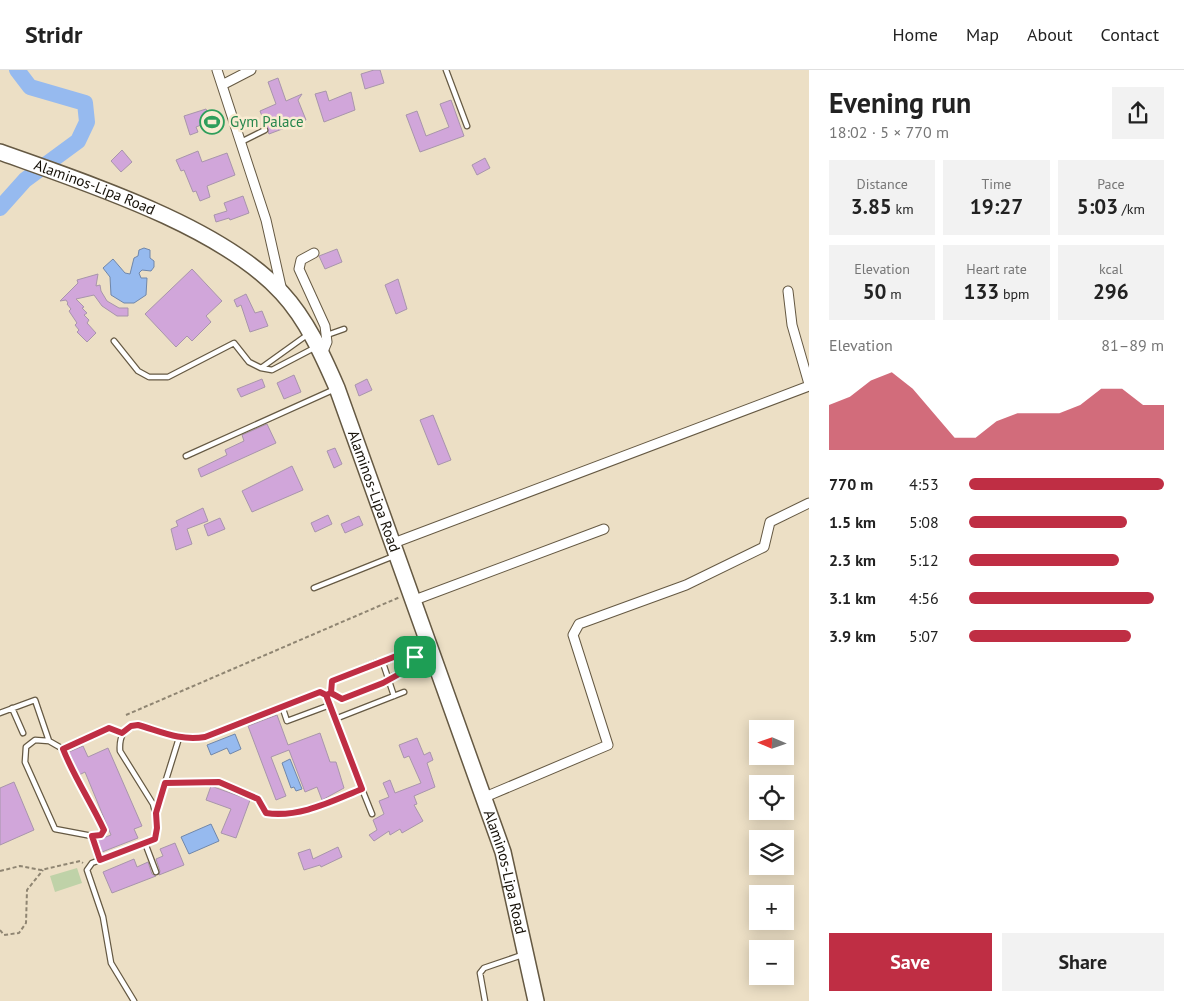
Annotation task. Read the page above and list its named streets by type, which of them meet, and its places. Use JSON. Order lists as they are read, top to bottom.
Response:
{
  "streets": {
    "main road": ["Alaminos-Lipa Road"]
  },
  "places": {
    "sports": ["Gym Palace"]
  },
  "north": "left",
  "page": {
    "header": "Stridr",
    "nav": [
      "Home",
      "Map",
      "About",
      "Contact"
    ],
    "heading": ["Evening run", "18:02 · 5 × 770 m"],
    "stats": [
      ["Distance", "3.85 km"],
      ["Time", "19:27"],
      ["Pace", "5:03 /km"],
      ["Elevation", "50 m"],
      ["Heart rate", "133 bpm"],
      ["kcal", "296"]
    ],
    "chart": ["Elevation", "81–89 m"],
    "list": [
      {
        "name": "770 m",
        "note": "4:53"
      },
      {
        "name": "1.5 km",
        "note": "5:08"
      },
      {
        "name": "2.3 km",
        "note": "5:12"
      },
      {
        "name": "3.1 km",
        "note": "4:56"
      },
      {
        "name": "3.9 km",
        "note": "5:07"
      }
    ],
    "map_buttons": ["+", "−"],
    "buttons": ["Save", "Share"]
  }
}
